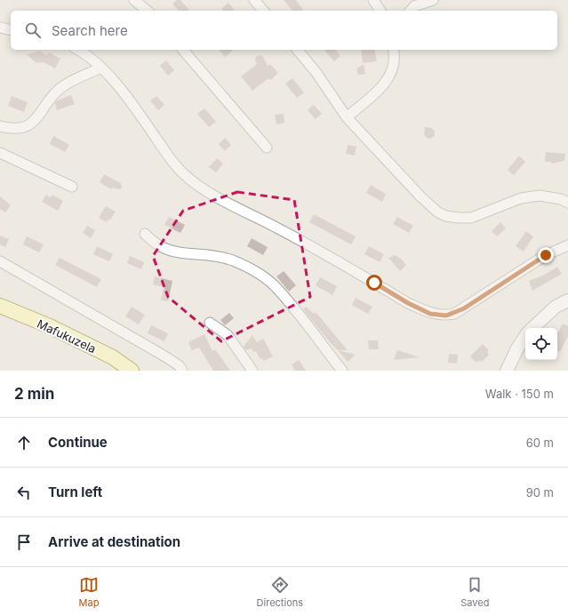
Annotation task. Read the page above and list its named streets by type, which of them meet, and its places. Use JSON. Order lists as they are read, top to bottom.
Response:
{
  "streets": {
    "main road": ["Mafukuzela"]
  },
  "page": {
    "search": "Search here",
    "heading": ["2 min", "Walk · 150 m"],
    "list": [
      ["Continue", "60 m"],
      ["Turn left", "90 m"],
      "Arrive at destination"
    ],
    "nav": ["Map", "Directions", "Saved"]
  }
}
